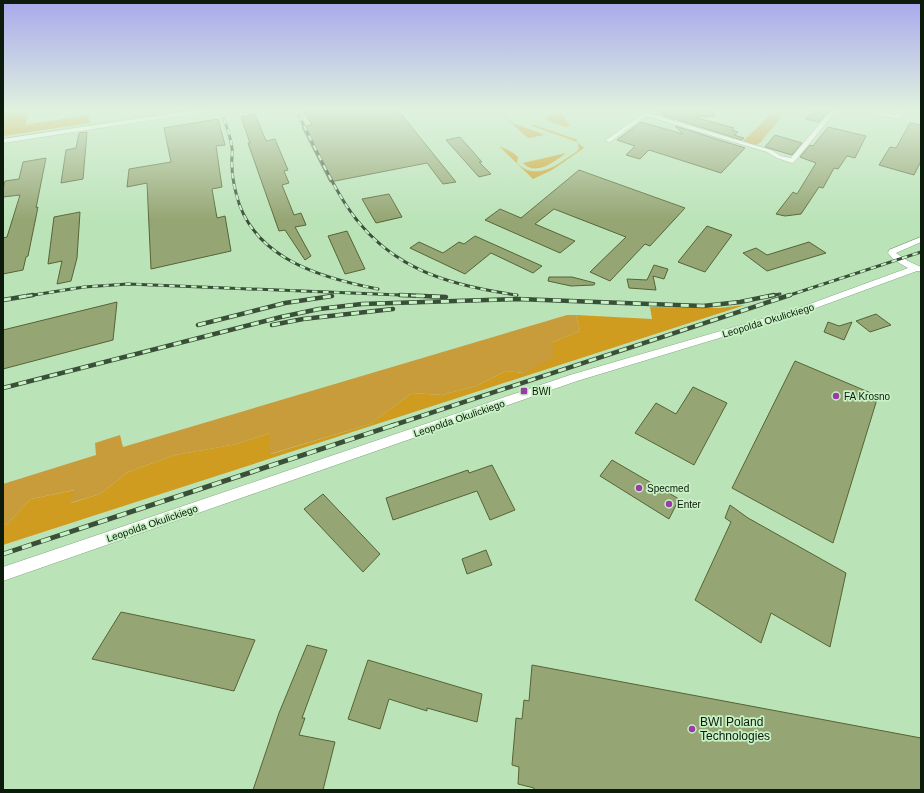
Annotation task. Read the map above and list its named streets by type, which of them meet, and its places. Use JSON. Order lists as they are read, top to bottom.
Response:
{
  "streets": {
    "street": ["Leopolda Okulickiego"]
  },
  "places": {
    "transit": ["BWI"],
    "other": [
      "FA Krosno",
      "Specmed",
      "Enter",
      "BWI Poland Technologies"
    ]
  }
}
